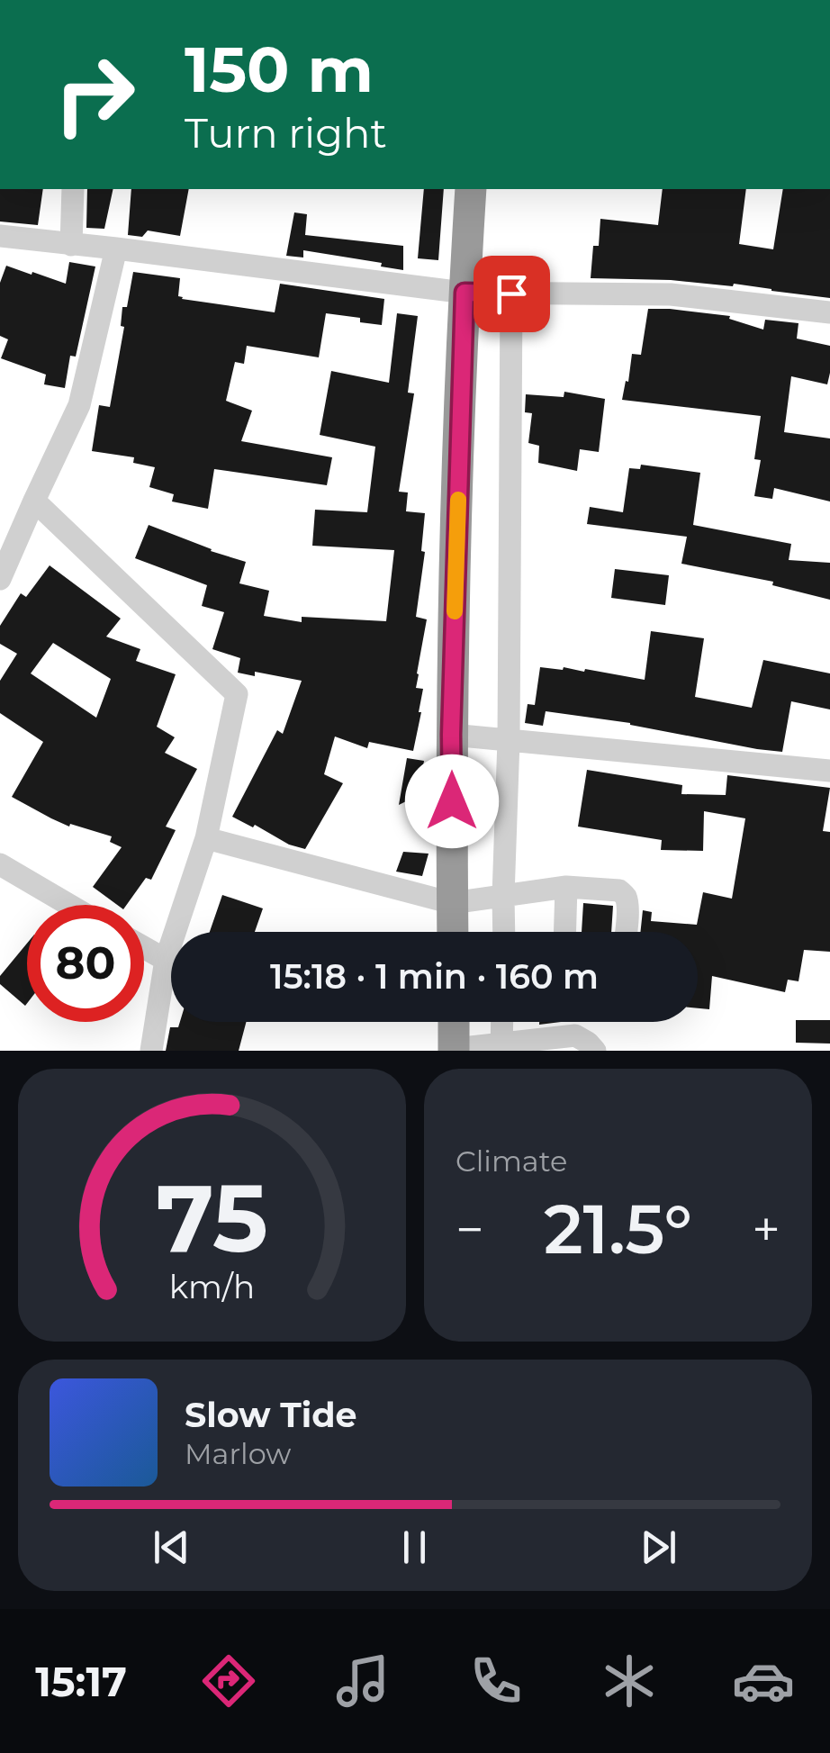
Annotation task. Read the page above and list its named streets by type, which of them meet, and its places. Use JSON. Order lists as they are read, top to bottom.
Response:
{
  "page": {
    "turn": ["150 m", "Turn right"],
    "limit": "80",
    "trip": "15:18 · 1 min · 160 m",
    "tile": "Climate",
    "heat": ["−", "21.5°", "+"],
    "song": ["Slow Tide", "Marlow"],
    "tabs": "15:17",
    "gauge": ["75", "km/h"]
  }
}
